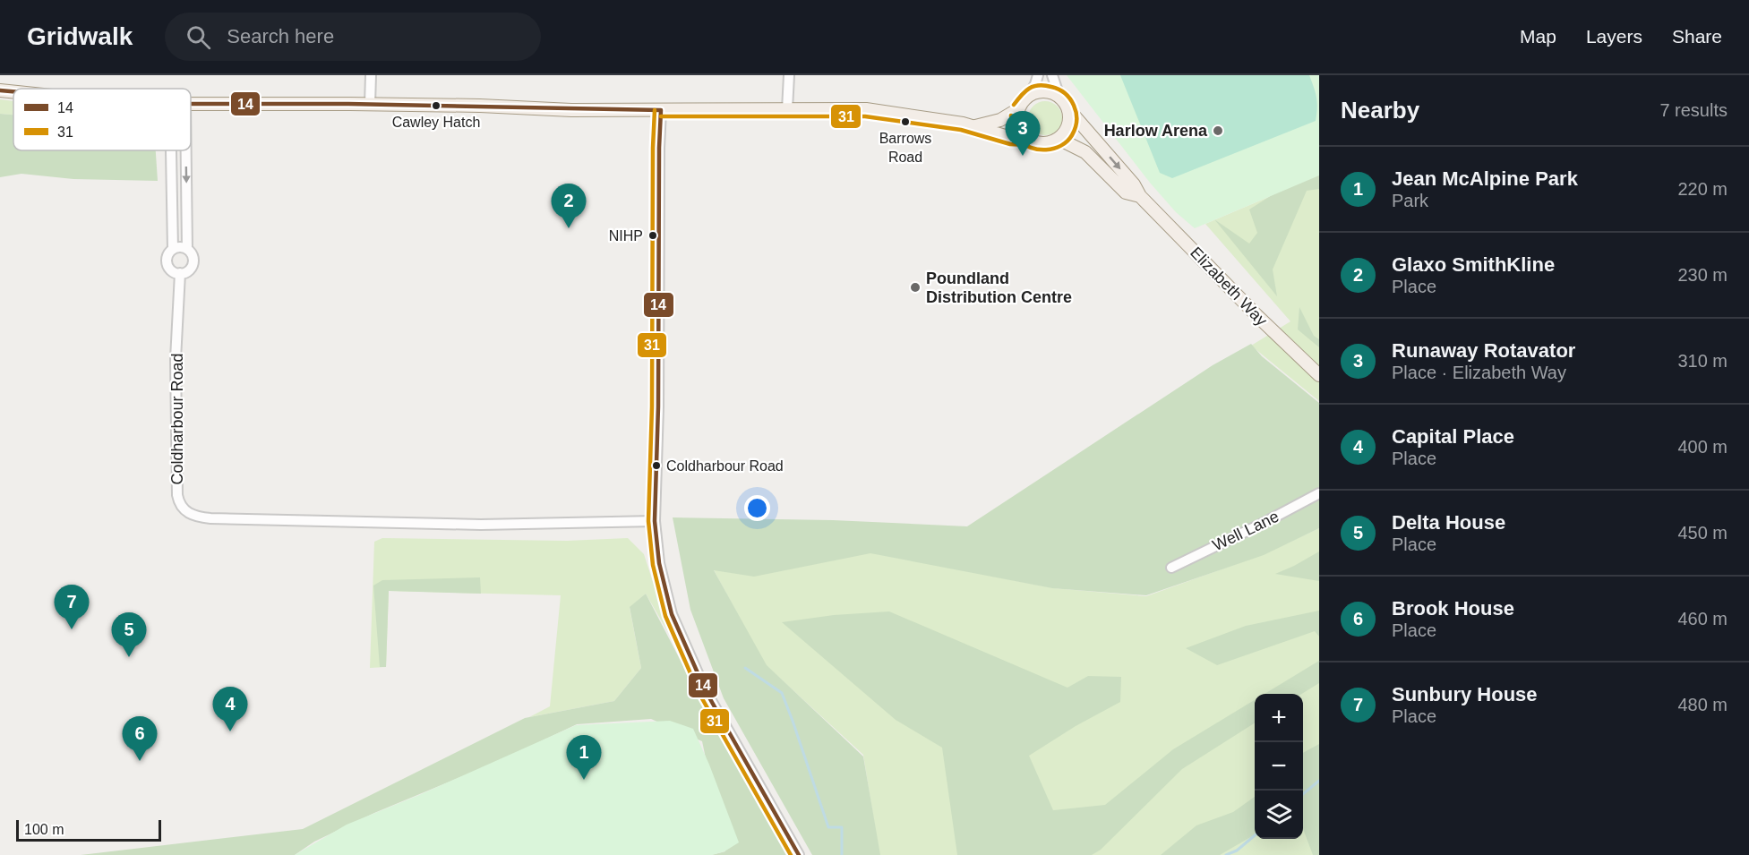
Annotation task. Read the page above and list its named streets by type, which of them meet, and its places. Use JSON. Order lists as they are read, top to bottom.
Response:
{
  "streets": {
    "main road": ["Elizabeth Way"],
    "street": ["Coldharbour Road", "Well Lane"]
  },
  "places": [
    "Cawley Hatch",
    "Barrows Road",
    "Harlow Arena",
    "NIHP",
    "Poundland Distribution Centre",
    "Coldharbour Road"
  ],
  "lines": ["transit line 31", "transit line 14"],
  "legend": ["14", "31"],
  "scale_bar": "100 m",
  "page": {
    "header": "Gridwalk",
    "search": "Search here",
    "nav": ["Map", "Layers", "Share"],
    "heading": ["Nearby", "7 results"],
    "pins": [
      "3",
      "2",
      "7",
      "5",
      "4",
      "6",
      "1"
    ],
    "list": [
      {
        "mark": "1",
        "name": "Jean McAlpine Park",
        "note": "Park",
        "value": "220 m"
      },
      {
        "mark": "2",
        "name": "Glaxo SmithKline",
        "note": "Place",
        "value": "230 m"
      },
      {
        "mark": "3",
        "name": "Runaway Rotavator",
        "note": "Place · Elizabeth Way",
        "value": "310 m"
      },
      {
        "mark": "4",
        "name": "Capital Place",
        "note": "Place",
        "value": "400 m"
      },
      {
        "mark": "5",
        "name": "Delta House",
        "note": "Place",
        "value": "450 m"
      },
      {
        "mark": "6",
        "name": "Brook House",
        "note": "Place",
        "value": "460 m"
      },
      {
        "mark": "7",
        "name": "Sunbury House",
        "note": "Place",
        "value": "480 m"
      }
    ],
    "map_buttons": ["+", "−"],
    "scale": "100 m"
  }
}
